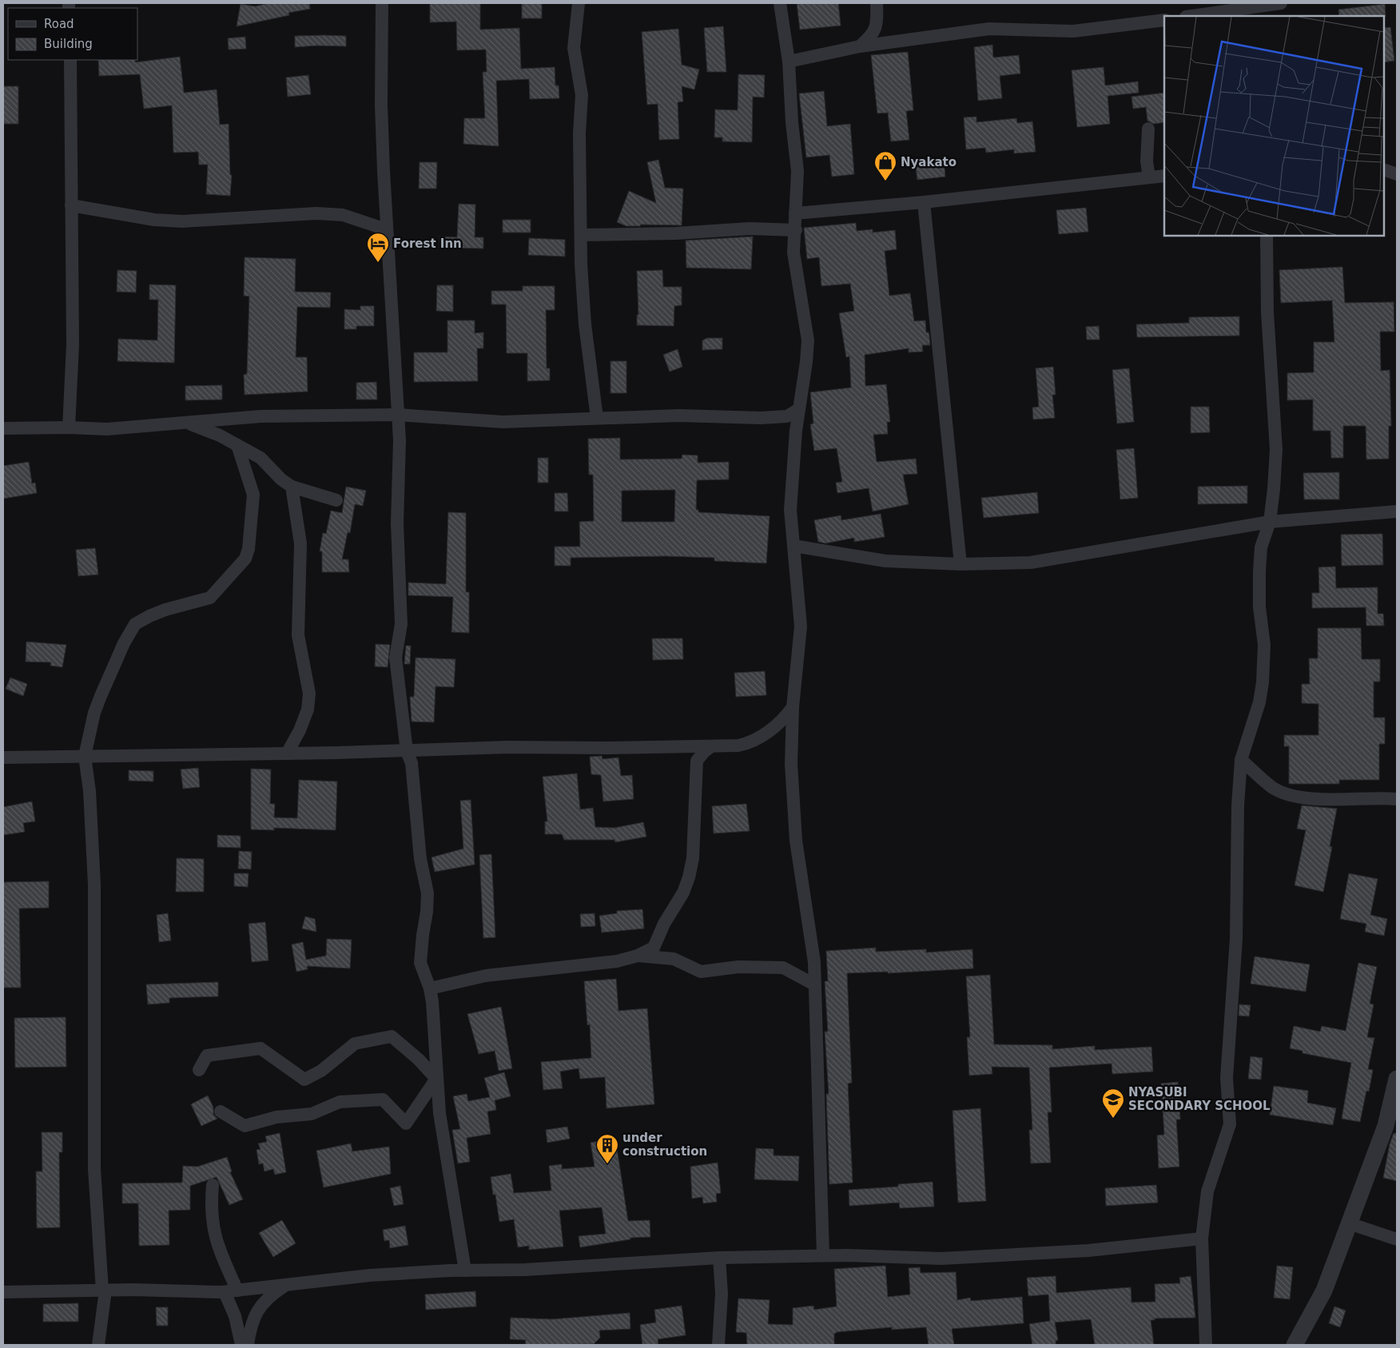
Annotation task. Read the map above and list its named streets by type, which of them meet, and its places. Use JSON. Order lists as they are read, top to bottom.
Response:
{
  "places": {
    "shop": ["Nyakato"],
    "hotel": ["Forest Inn"],
    "school or university": ["NYASUBI SECONDARY SCHOOL"],
    "building": ["under construction"]
  },
  "legend": ["Road", "Building"]
}
